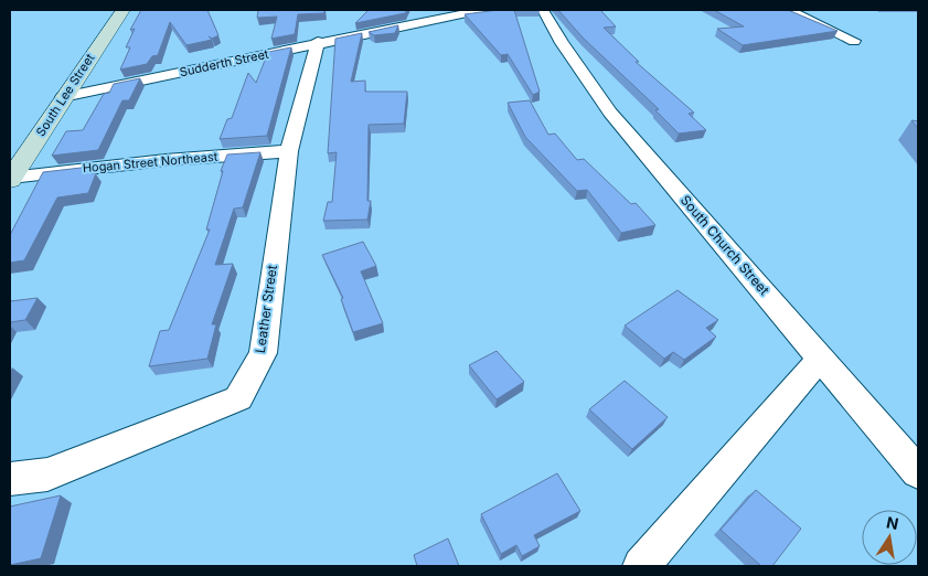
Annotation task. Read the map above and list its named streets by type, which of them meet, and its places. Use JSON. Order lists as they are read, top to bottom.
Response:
{
  "streets": {
    "street": [
      "Sudderth Street",
      "South Lee Street",
      "Hogan Street Northeast",
      "South Church Street",
      "Leather Street"
    ]
  },
  "crossings": [
    ["Sudderth Street", "South Lee Street"],
    ["Sudderth Street", "Leather Street"],
    ["South Lee Street", "Hogan Street Northeast"],
    ["Hogan Street Northeast", "Leather Street"]
  ],
  "north": "top"
}
